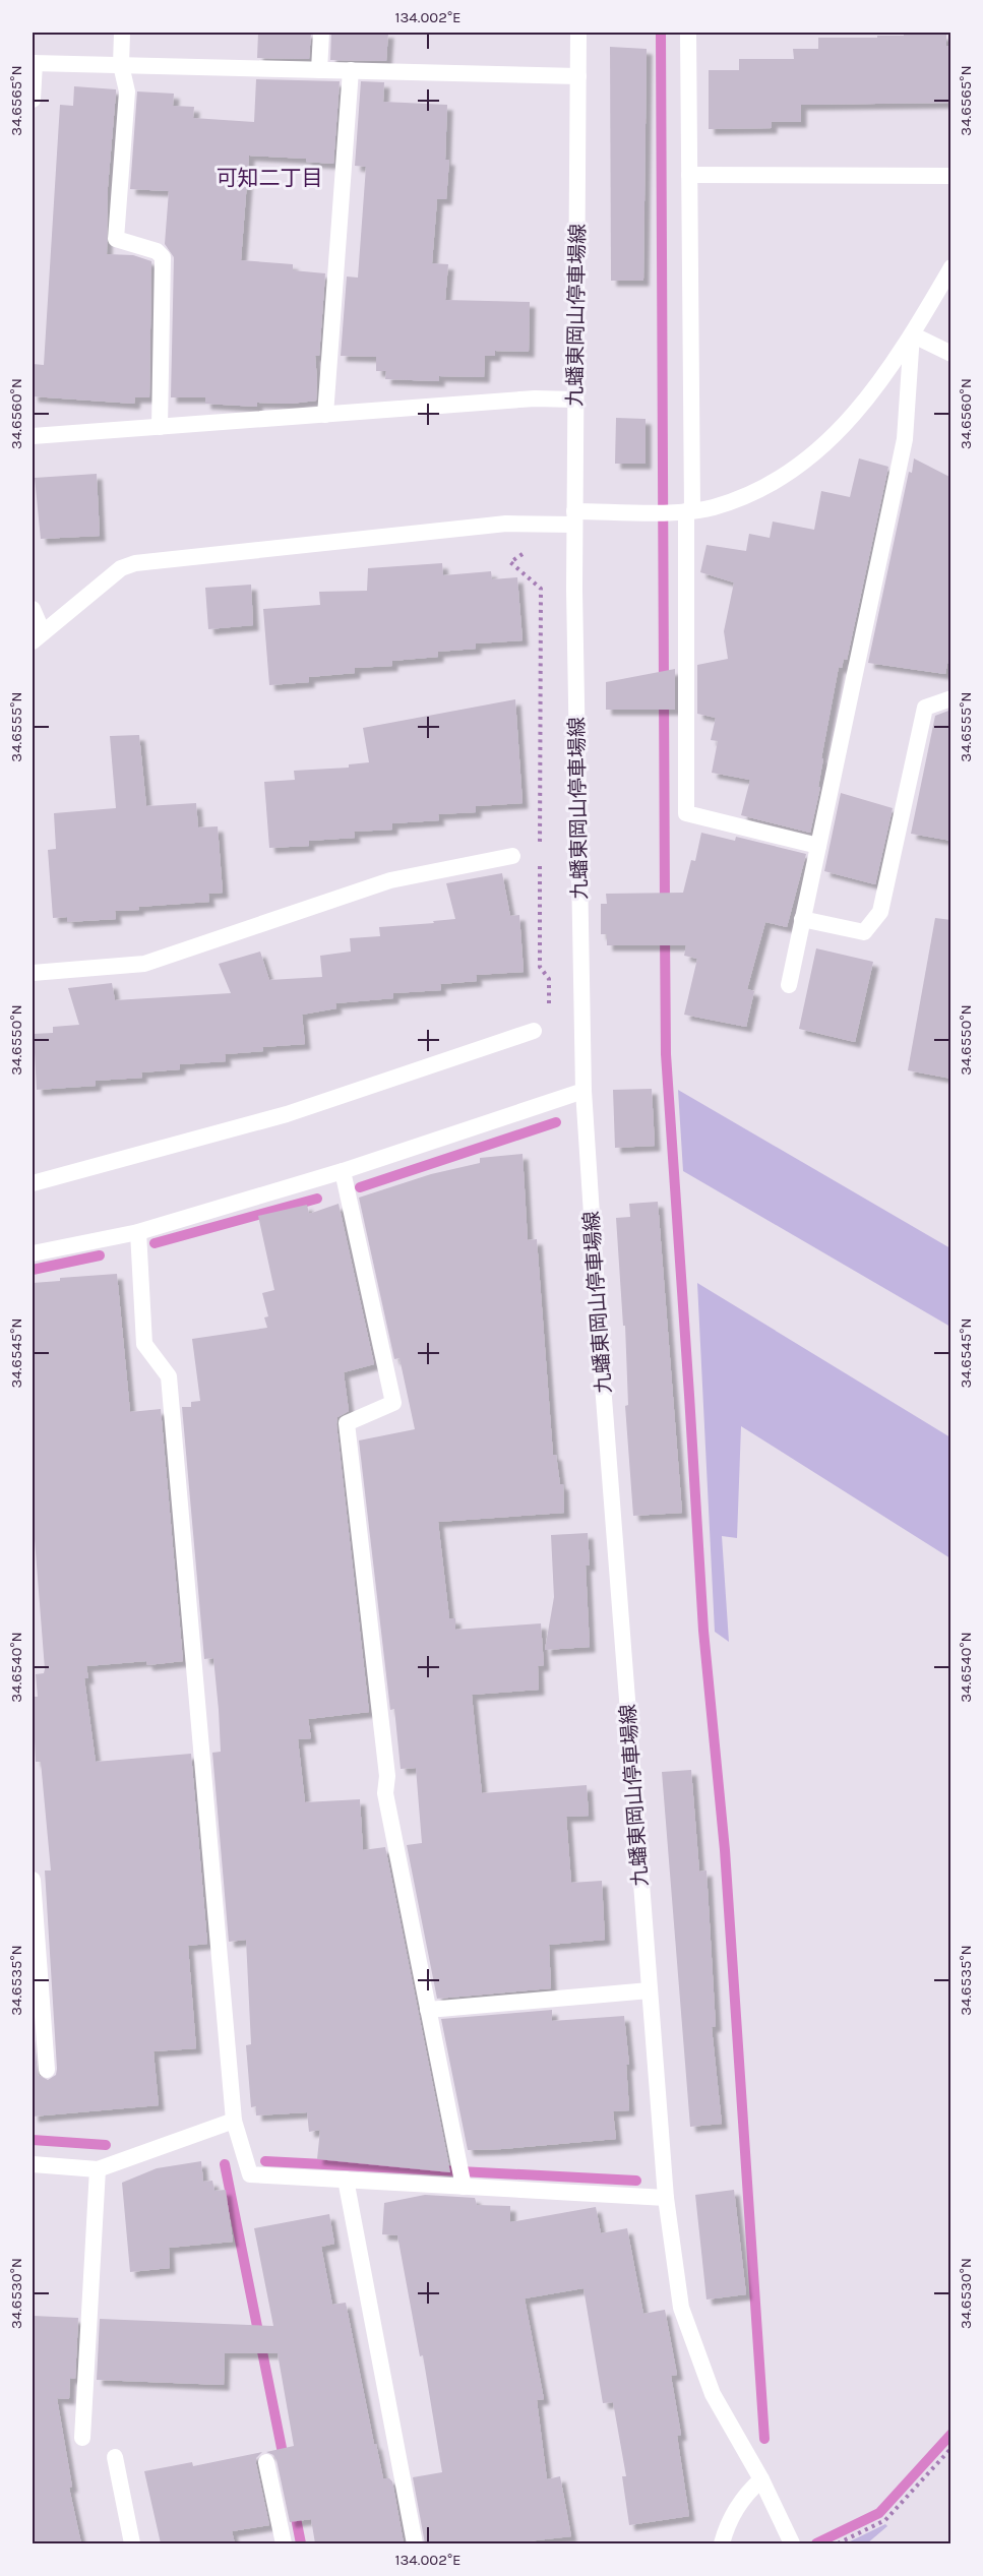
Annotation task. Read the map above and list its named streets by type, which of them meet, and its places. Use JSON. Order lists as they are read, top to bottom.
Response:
{
  "streets": {
    "street": ["九蟠東岡山停車場線"]
  },
  "districts": ["可知二丁目"],
  "coordinates": [
    "134.002°E",
    "34.6565°N",
    "34.6560°N",
    "34.6555°N",
    "34.6550°N",
    "34.6545°N",
    "34.6540°N",
    "34.6535°N",
    "34.6530°N"
  ]
}
